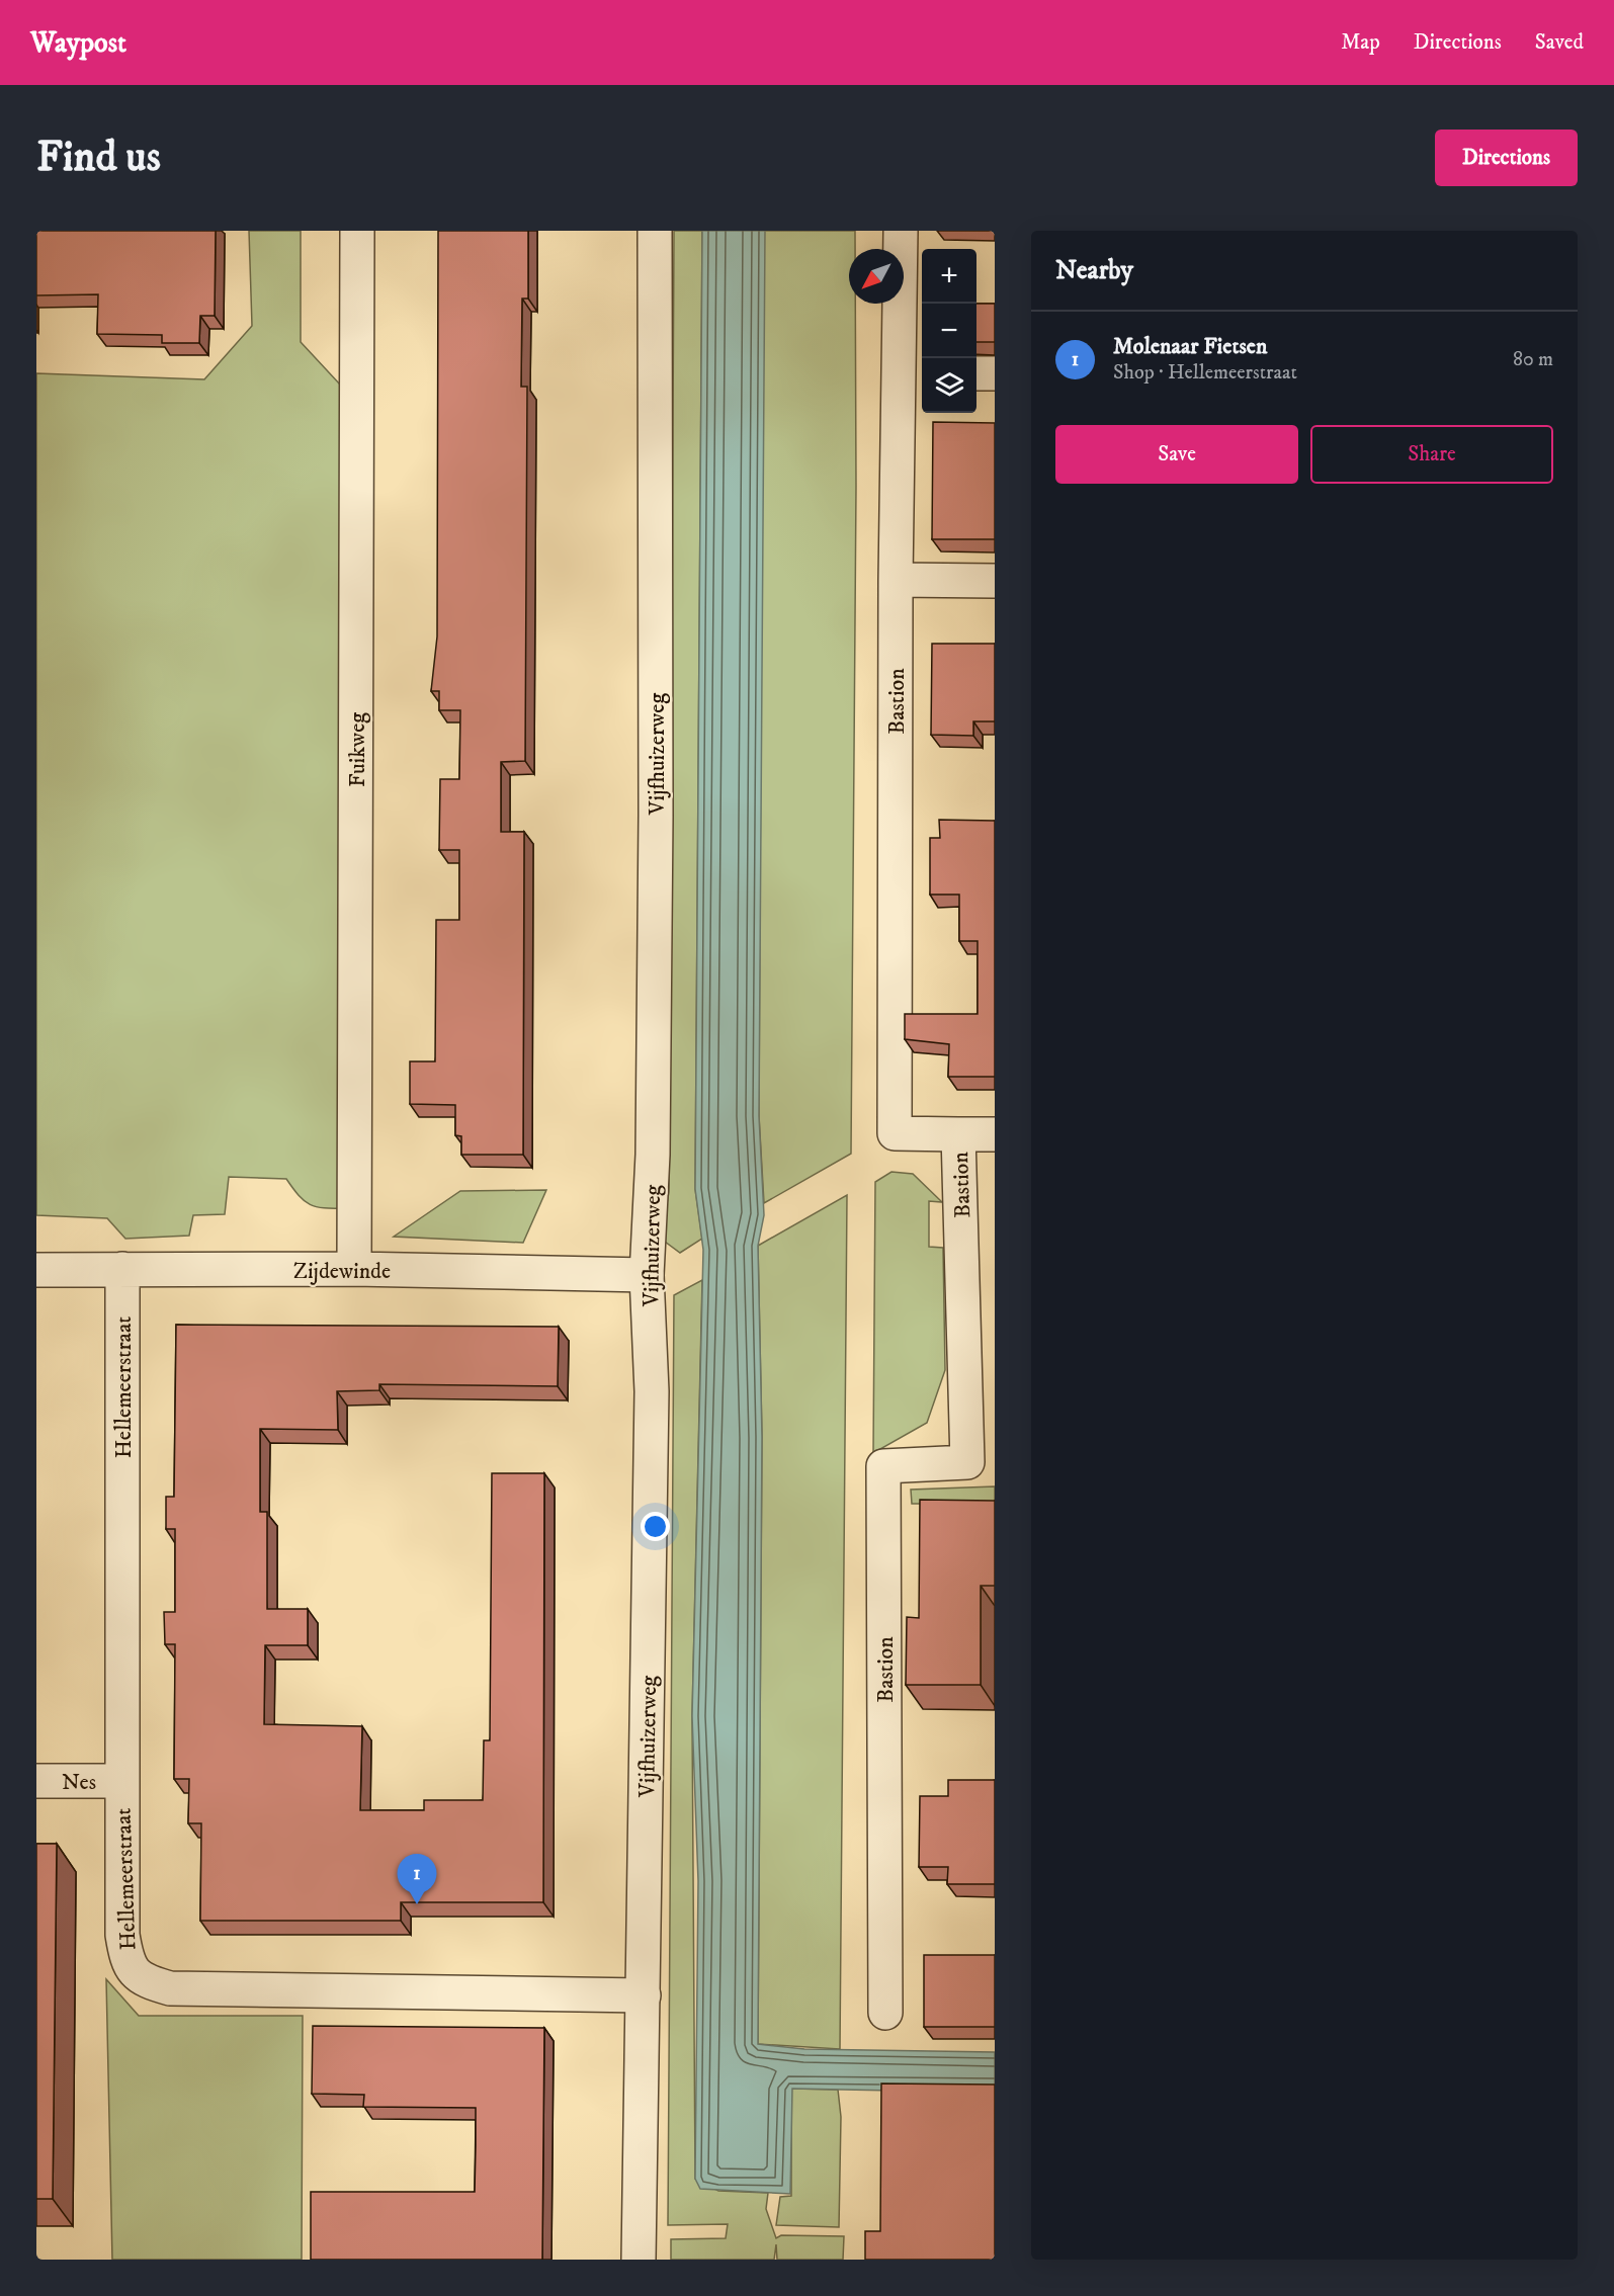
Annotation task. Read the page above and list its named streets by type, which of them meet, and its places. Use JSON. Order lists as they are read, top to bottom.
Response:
{
  "streets": {
    "street": [
      "Bastion",
      "Fuikweg",
      "Vijfhuizerweg",
      "Zijdewinde",
      "Hellemeerstraat",
      "Nes"
    ]
  },
  "crossings": [
    ["Fuikweg", "Zijdewinde"],
    ["Vijfhuizerweg", "Zijdewinde"],
    ["Vijfhuizerweg", "Hellemeerstraat"],
    ["Zijdewinde", "Hellemeerstraat"],
    ["Hellemeerstraat", "Nes"]
  ],
  "north": "bottom left",
  "page": {
    "header": "Waypost",
    "nav": ["Map", "Directions", "Saved"],
    "buttons": [
      "Directions",
      ["Save", "Share"]
    ],
    "title": "Find us",
    "heading": "Nearby",
    "map_buttons": ["+", "−"],
    "list": [
      {
        "mark": "1",
        "name": "Molenaar Fietsen",
        "note": "Shop · Hellemeerstraat",
        "value": "80 m"
      }
    ],
    "pins": "1"
  }
}
